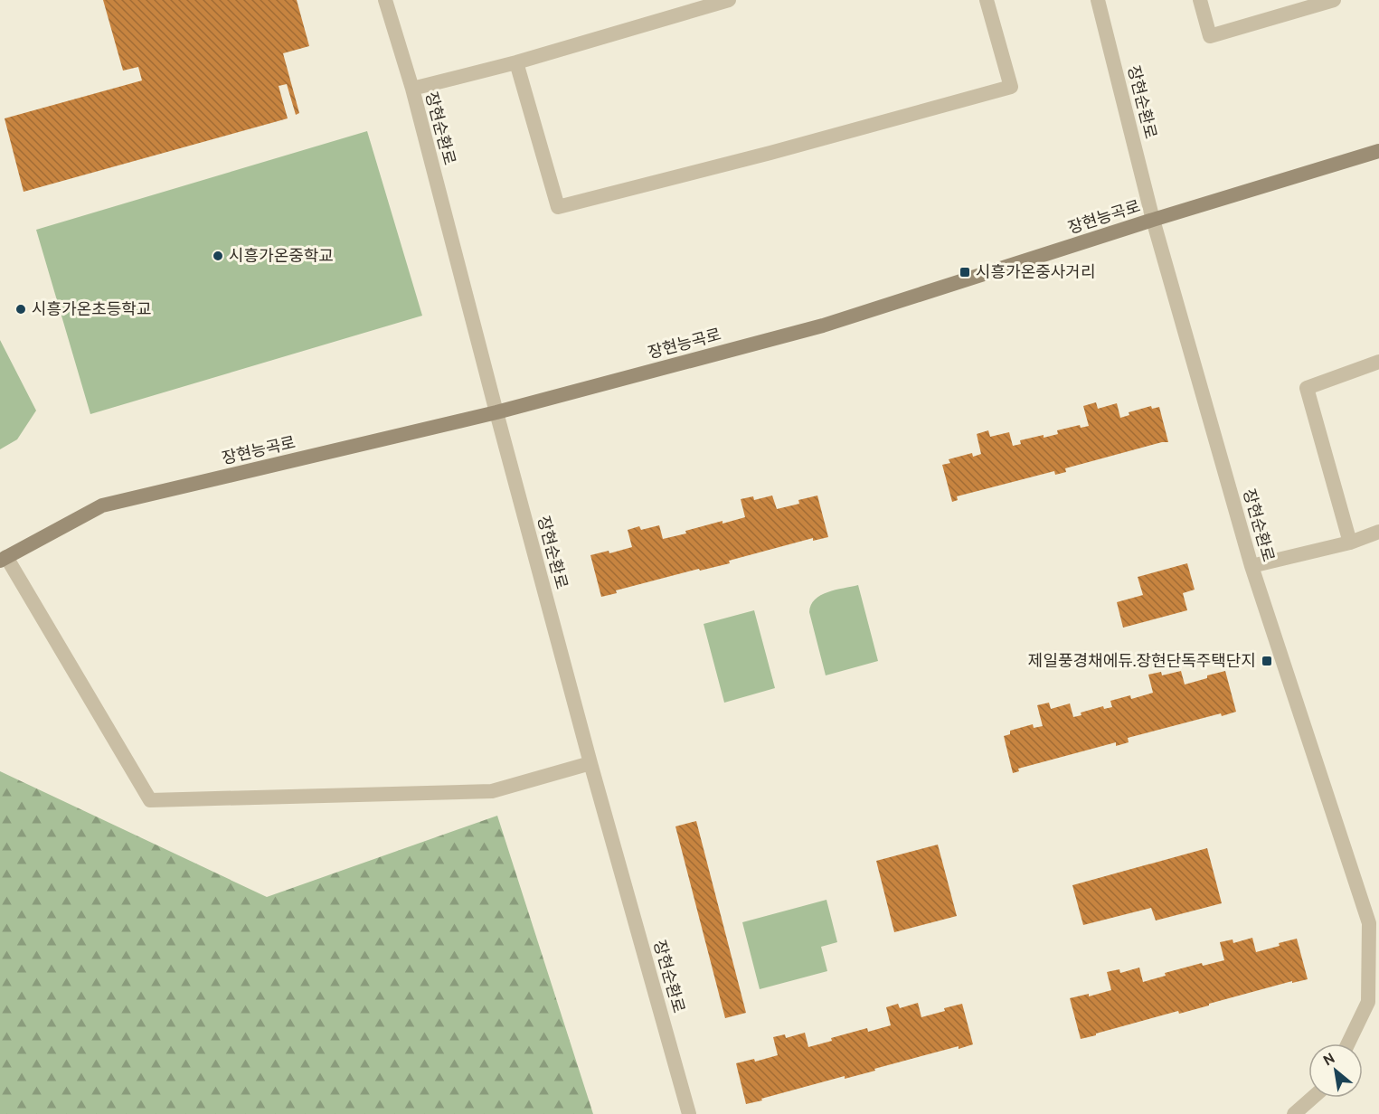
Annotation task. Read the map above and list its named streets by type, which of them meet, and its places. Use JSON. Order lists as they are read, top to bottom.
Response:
{
  "streets": {
    "main road": ["장현능곡로"],
    "street": ["장현순환로"]
  },
  "crossings": [
    ["장현순환로", "장현능곡로"]
  ],
  "places": {
    "other": ["시흥가온중학교", "시흥가온초등학교"],
    "transit": ["시흥가온중사거리", "제일풍경채에듀.장현단독주택단지"]
  },
  "north": "top left"
}
